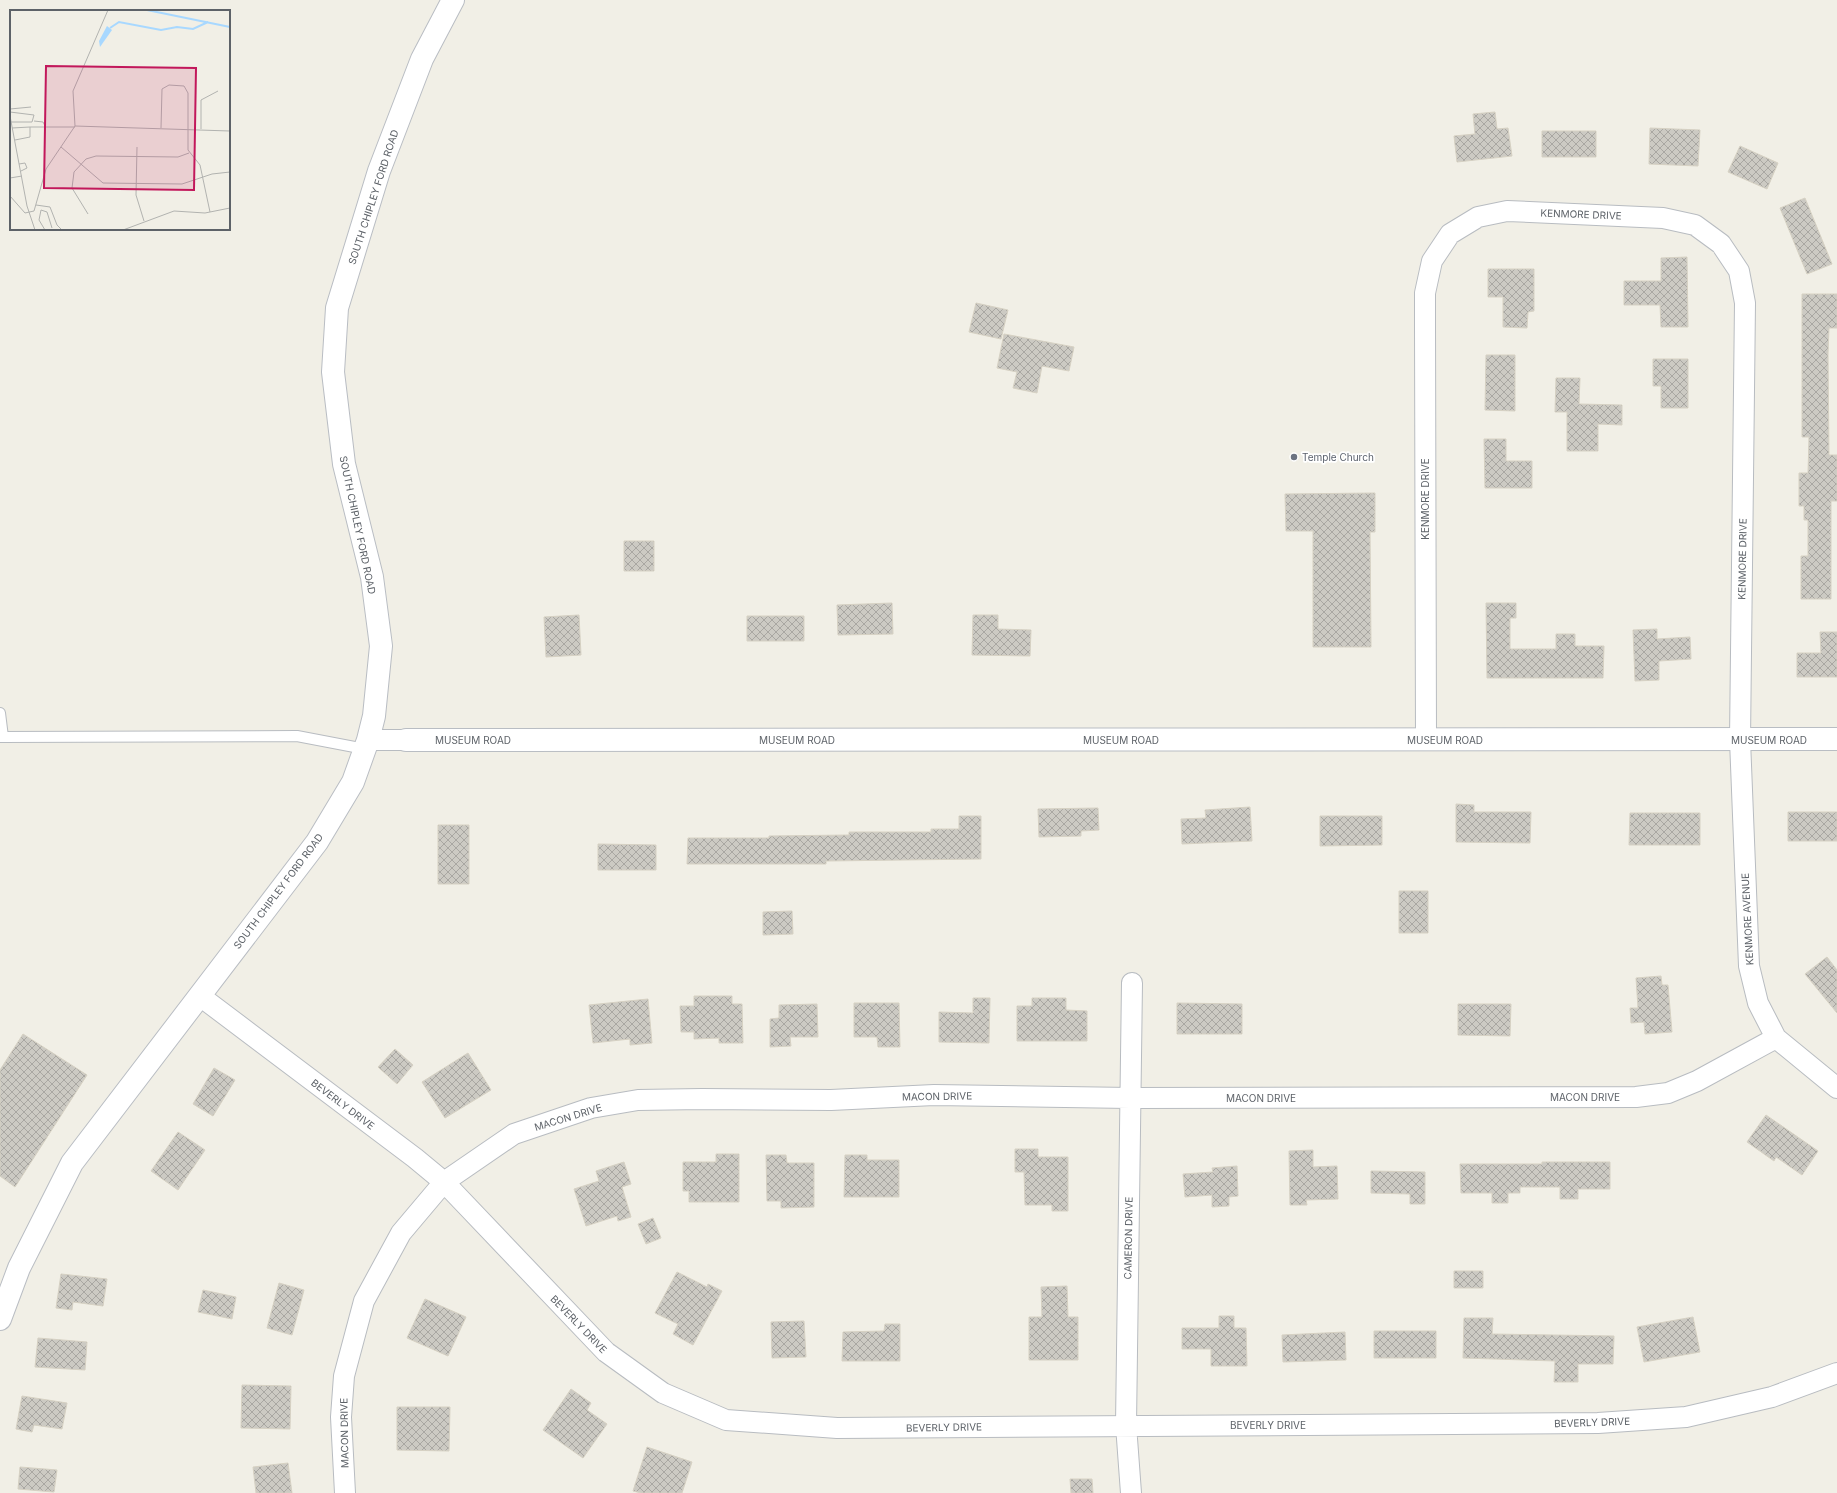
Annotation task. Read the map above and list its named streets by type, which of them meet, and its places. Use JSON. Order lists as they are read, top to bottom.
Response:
{
  "streets": {
    "street": [
      "SOUTH CHIPLEY FORD ROAD",
      "KENMORE DRIVE",
      "MUSEUM ROAD",
      "KENMORE AVENUE",
      "MACON DRIVE",
      "BEVERLY DRIVE",
      "CAMERON DRIVE"
    ]
  },
  "crossings": [
    ["SOUTH CHIPLEY FORD ROAD", "BEVERLY DRIVE"],
    ["KENMORE DRIVE", "MUSEUM ROAD"],
    ["KENMORE DRIVE", "KENMORE AVENUE"],
    ["MUSEUM ROAD", "KENMORE AVENUE"],
    ["KENMORE AVENUE", "MACON DRIVE"],
    ["MACON DRIVE", "BEVERLY DRIVE"],
    ["MACON DRIVE", "CAMERON DRIVE"],
    ["BEVERLY DRIVE", "CAMERON DRIVE"]
  ],
  "places": ["Temple Church"]
}
